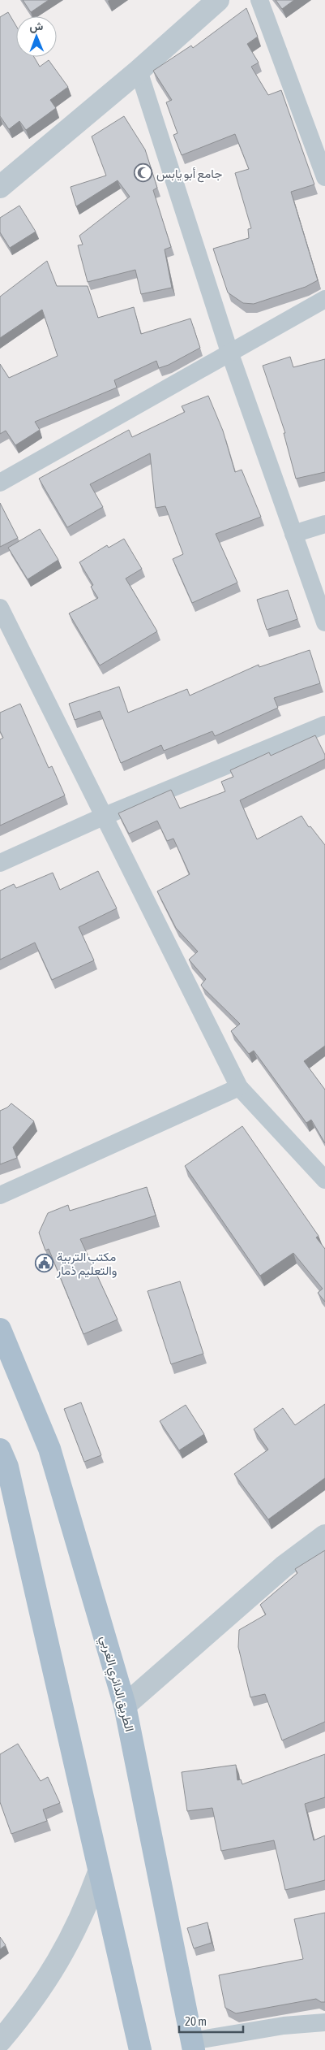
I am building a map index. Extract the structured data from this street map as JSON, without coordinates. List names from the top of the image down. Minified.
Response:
{"streets":{"main road":["الطريق الدائري الغربي"]},"places":{"mosque":["جامع أبو يابس"],"public building":["مكتب التربية والتعليم ذمار"]},"scale_bar":"20 m","north":"top"}
